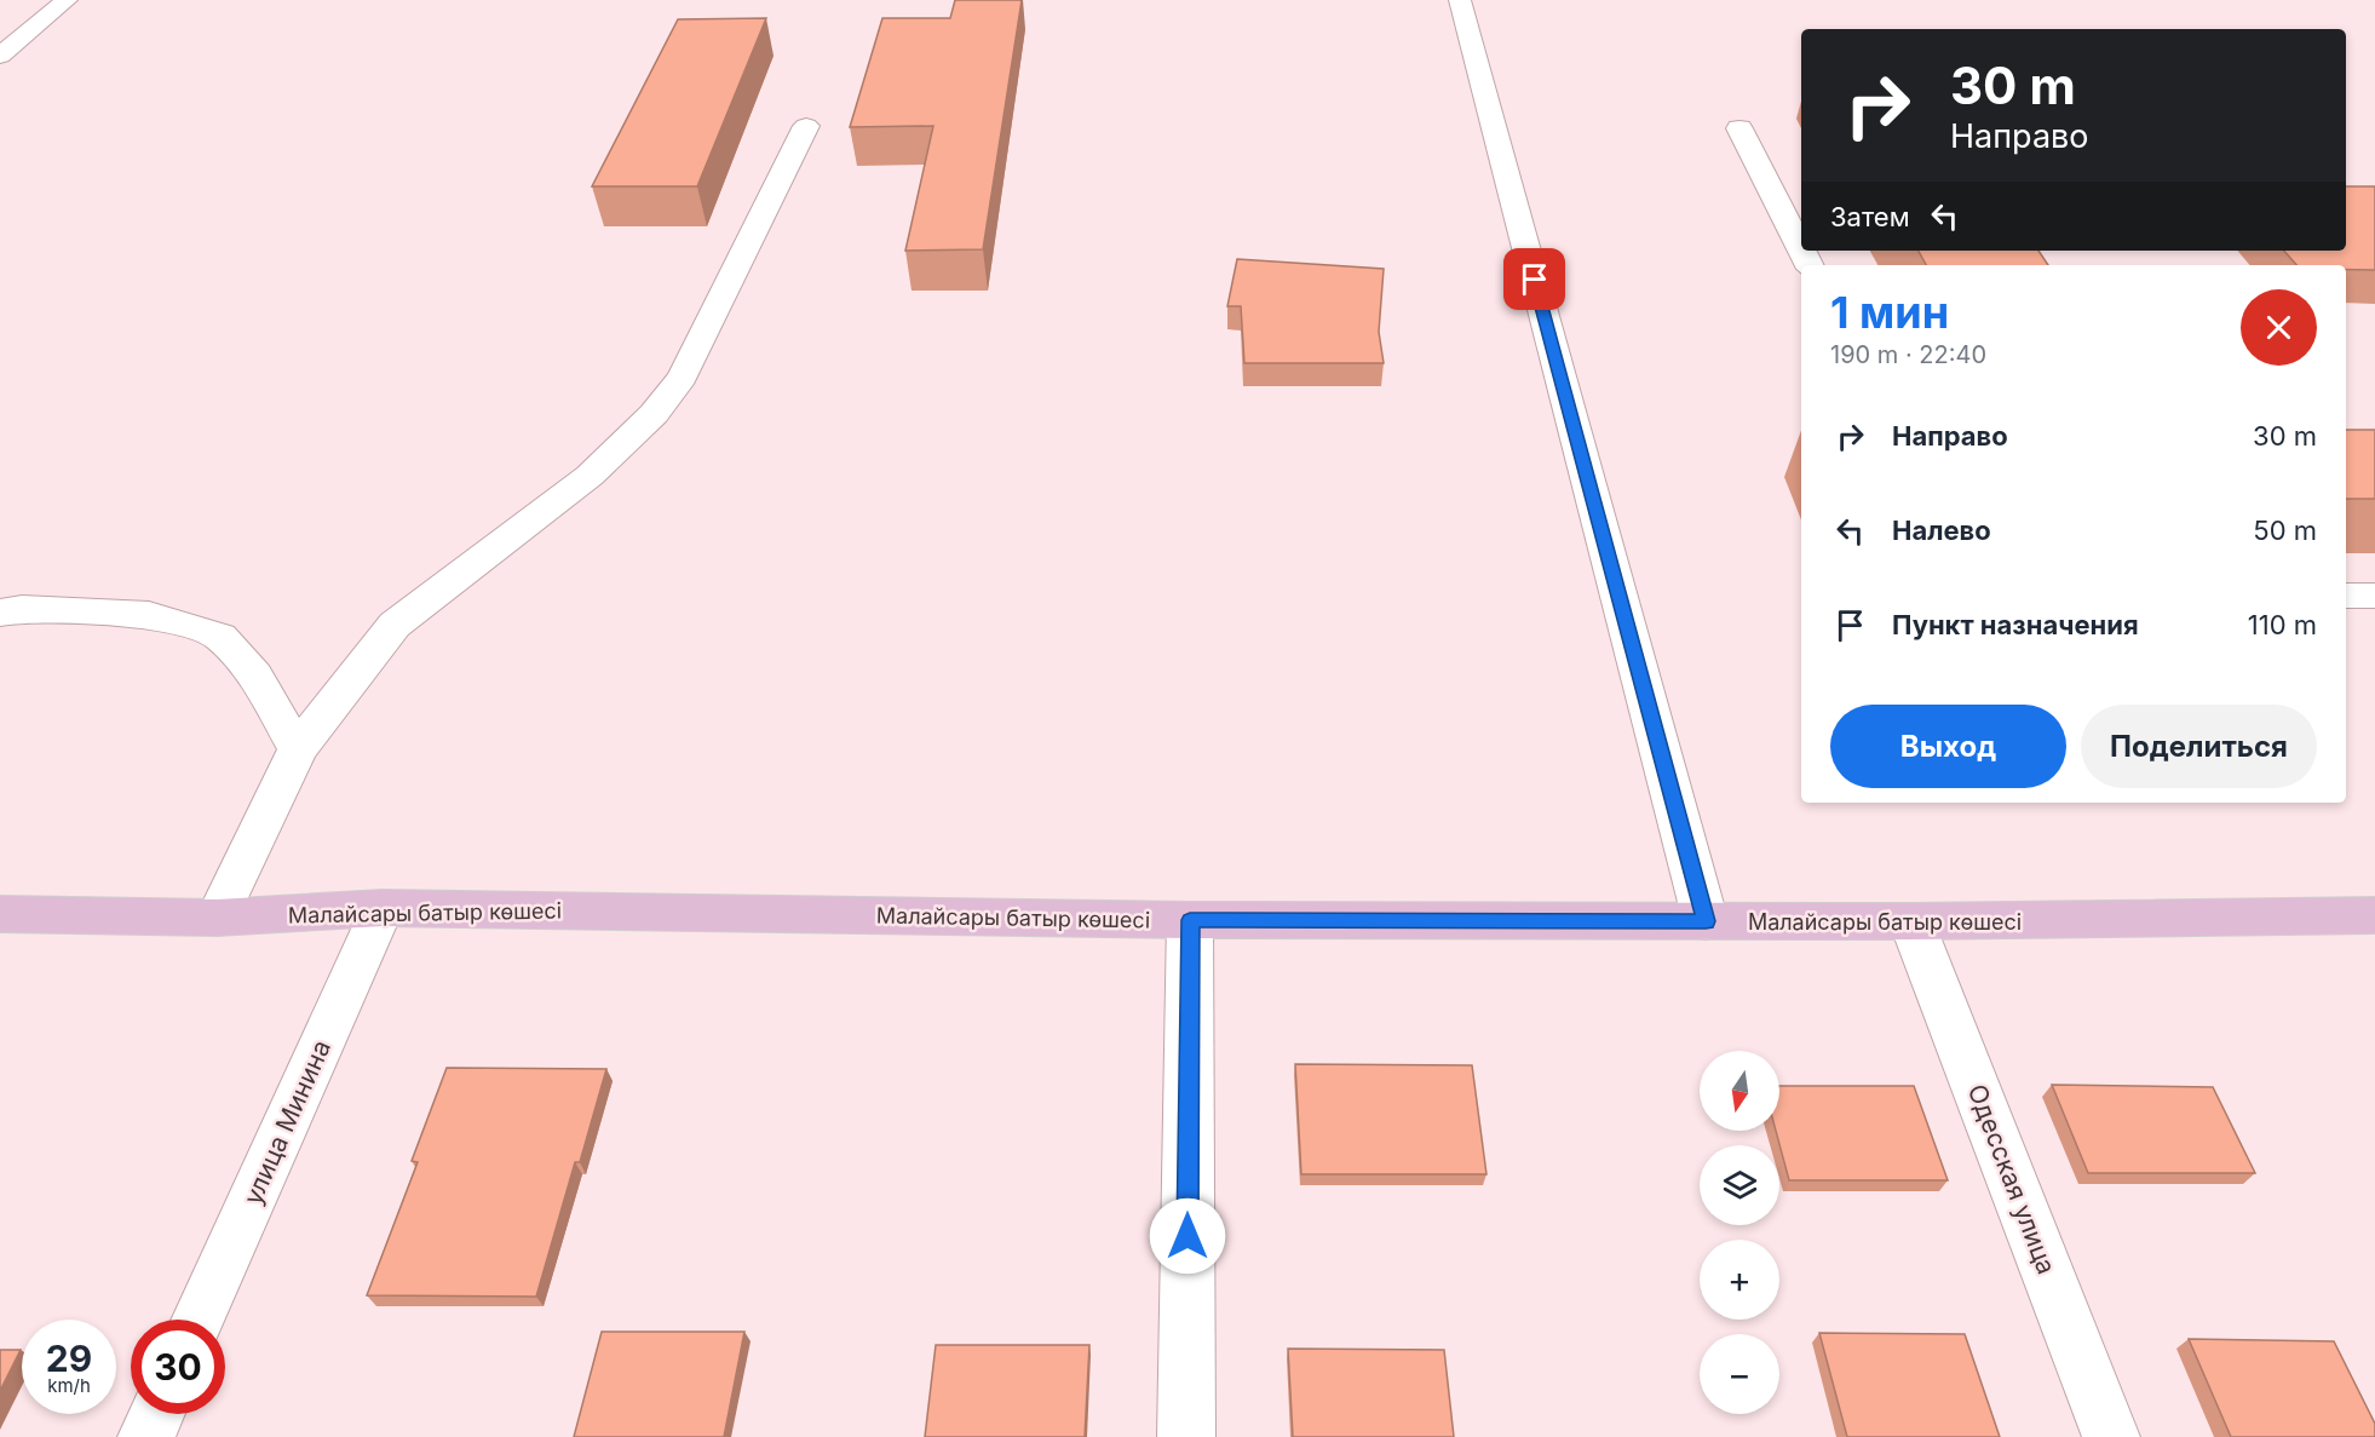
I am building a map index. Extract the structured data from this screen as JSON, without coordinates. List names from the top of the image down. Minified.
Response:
{"streets":{"main road":["Малайсары батыр көшесі"],"street":["улица Минина","Одесская улица"]},"crossings":[["Малайсары батыр көшесі","улица Минина"],["Малайсары батыр көшесі","Одесская улица"]],"north":"bottom","page":{"turn":["30 m","Направо"],"then":"Затем","heading":["1 мин","190 m · 22:40"],"list":[{"name":"Направо","value":"30 m"},{"name":"Налево","value":"50 m"},{"name":"Пункт назначения","value":"110 m"}],"buttons":["Выход","Поделиться"],"map_buttons":["+","−"],"speed":"29 km/h","limit":"30"}}
